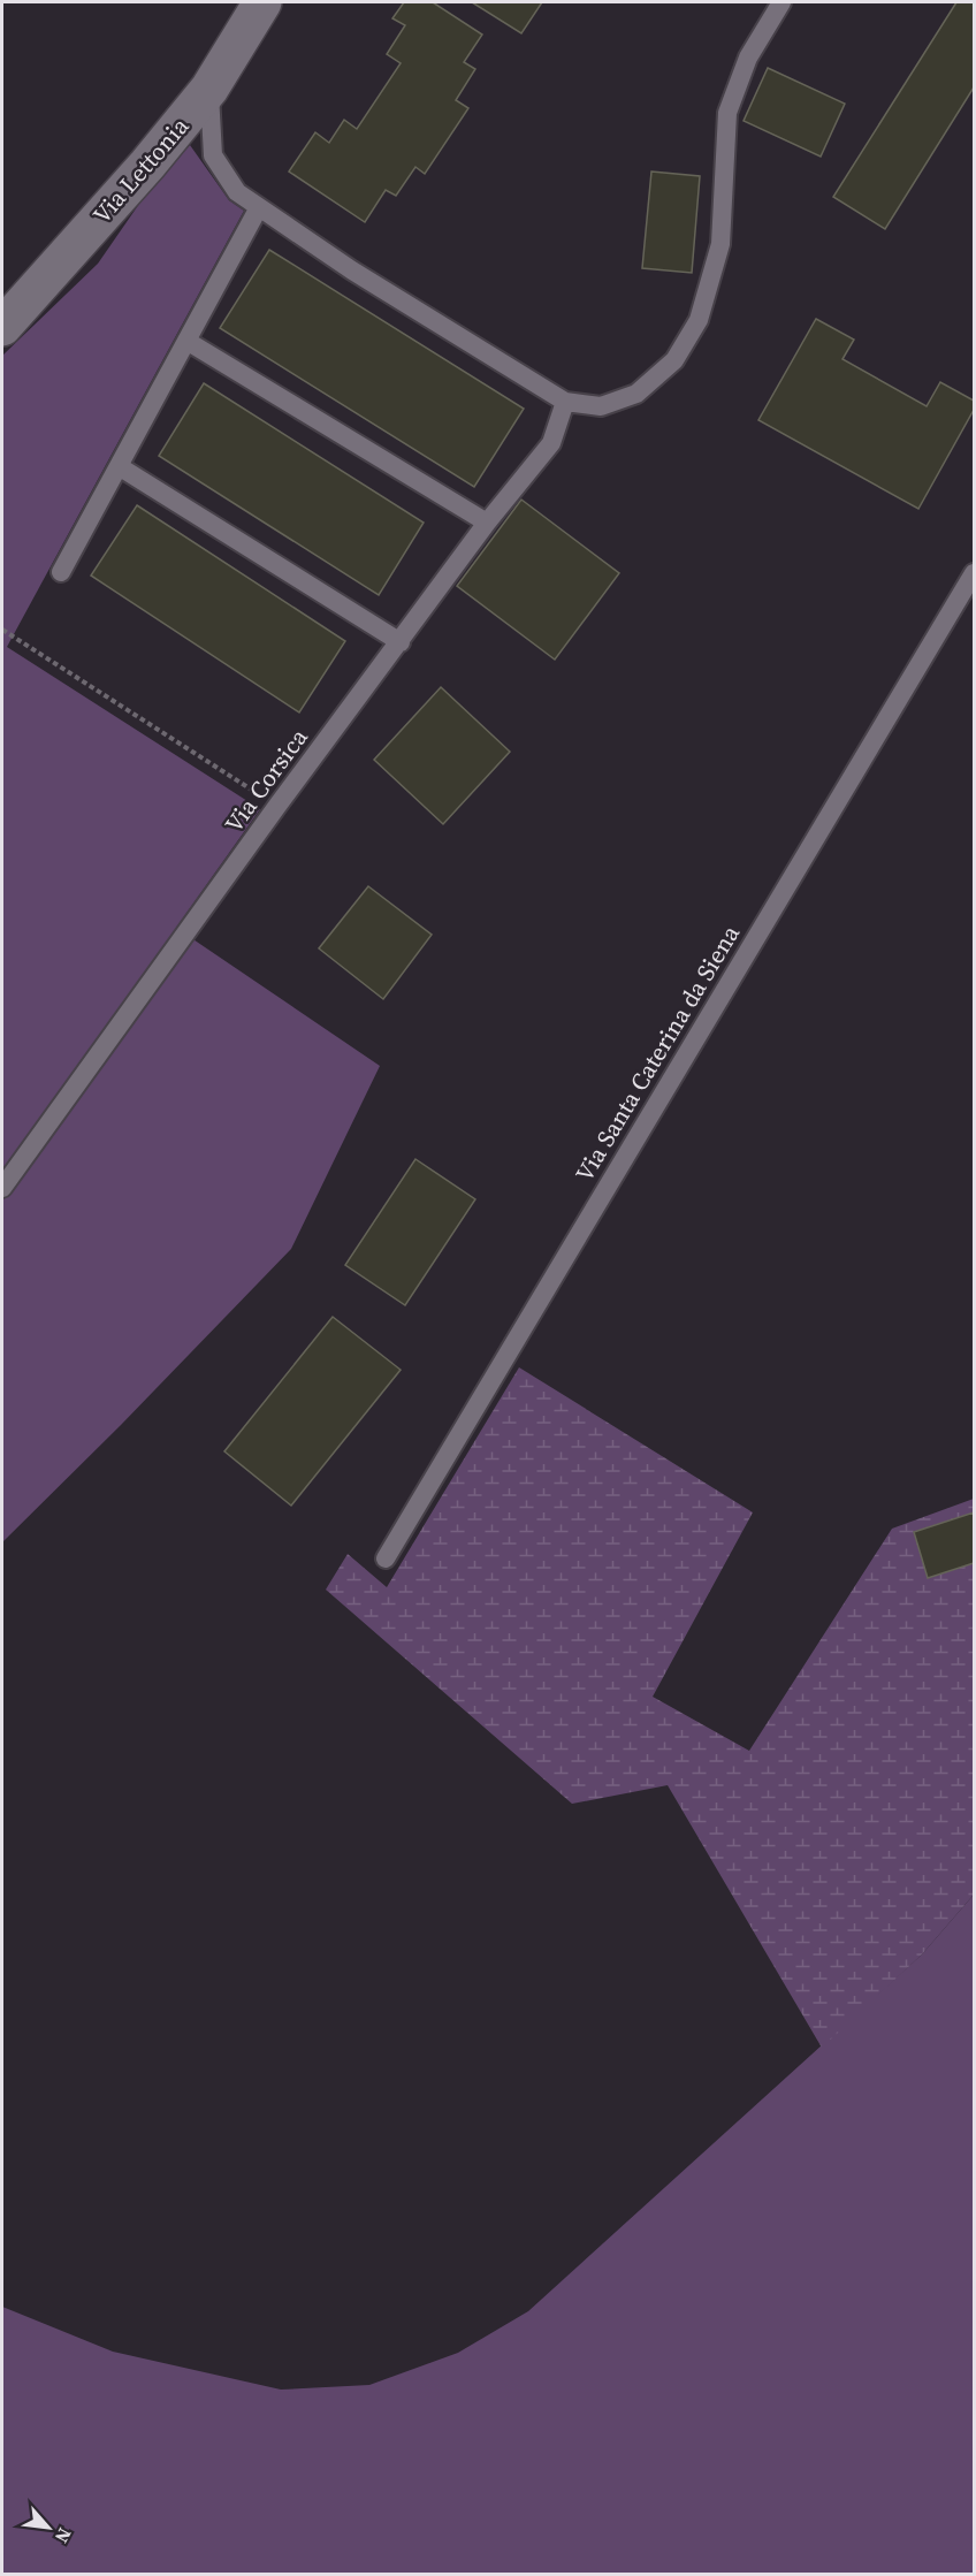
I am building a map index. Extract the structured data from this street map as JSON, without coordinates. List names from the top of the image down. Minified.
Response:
{"streets":{"street":["Via Lettonia"],"lane":["Via Corsica","Via Santa Caterina da Siena"]},"north":"bottom right"}
